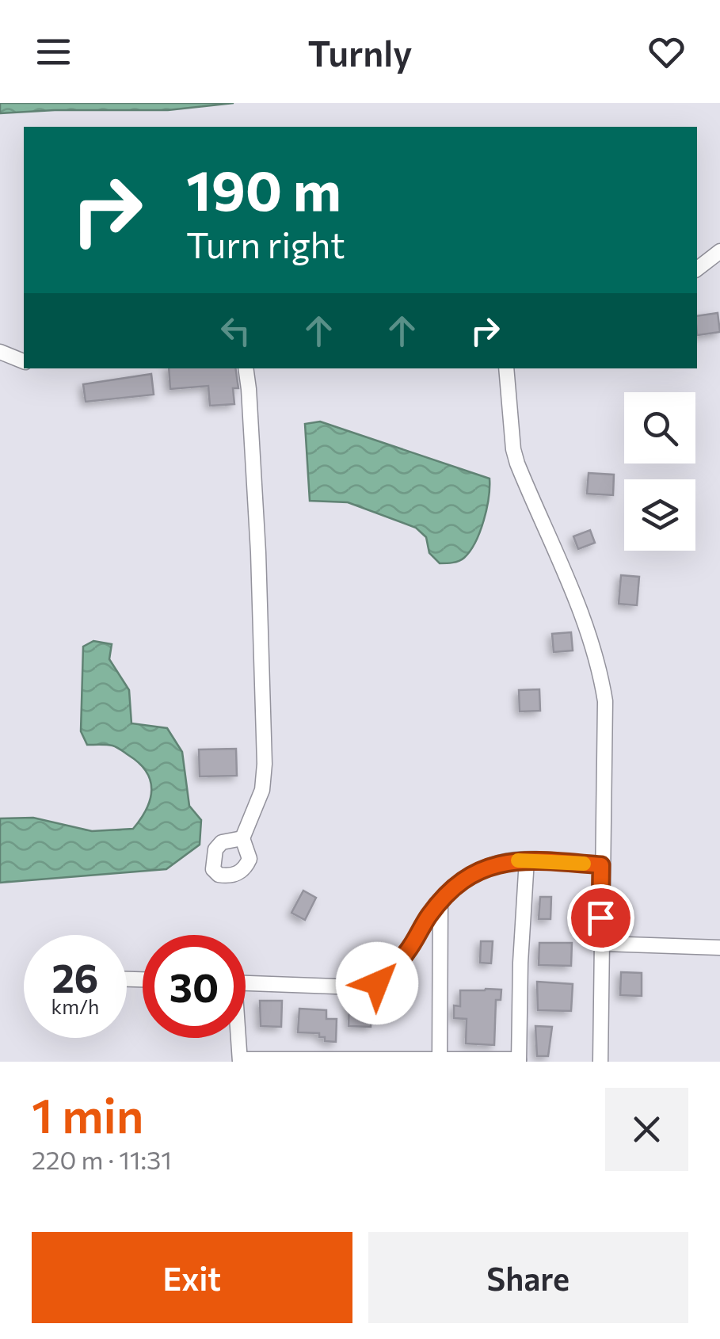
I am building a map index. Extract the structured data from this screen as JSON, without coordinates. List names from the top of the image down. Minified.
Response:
{"page":{"header":"Turnly","turn":["190 m","Turn right"],"speed":"26 km/h","limit":"30","heading":["1 min","220 m · 11:31"],"buttons":["Exit","Share"]}}
